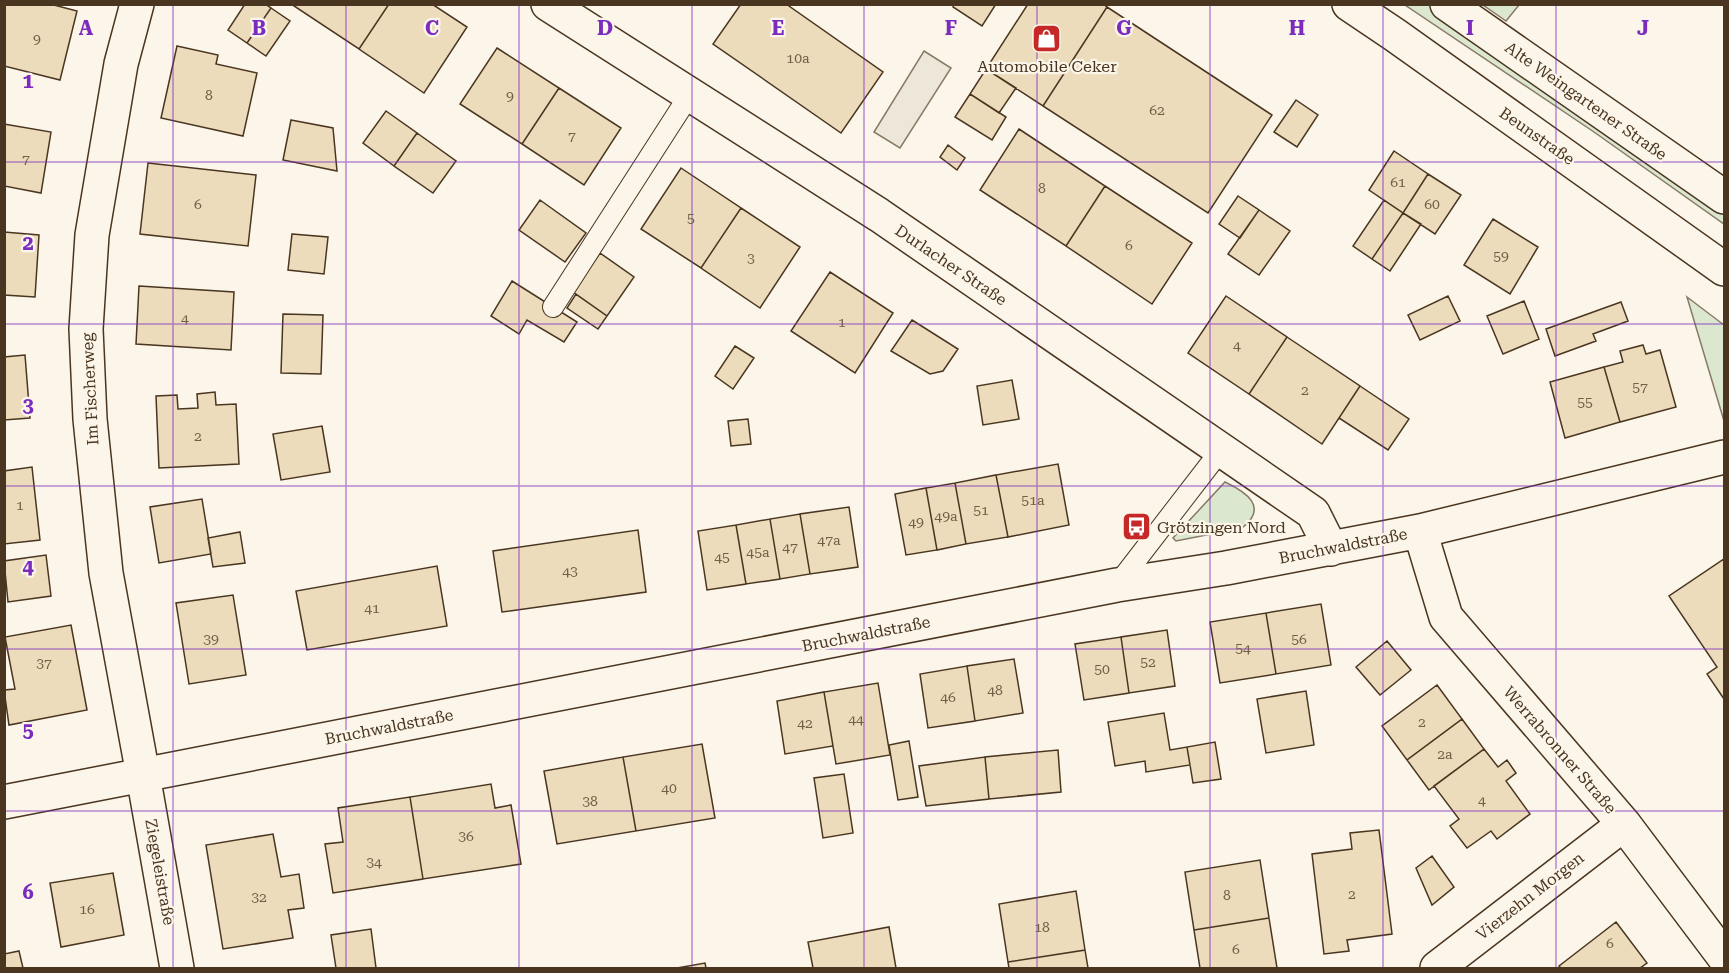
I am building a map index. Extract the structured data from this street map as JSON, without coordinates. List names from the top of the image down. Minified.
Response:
{"streets":{"street":["Alte Weingartener Straße","Beunstraße","Durlacher Straße","Im Fischerweg","Bruchwaldstraße","Werrabronner Straße","Ziegeleistraße","Vierzehn Morgen"]},"crossings":[["Durlacher Straße","Bruchwaldstraße"],["Im Fischerweg","Bruchwaldstraße"],["Im Fischerweg","Ziegeleistraße"],["Bruchwaldstraße","Werrabronner Straße"],["Bruchwaldstraße","Ziegeleistraße"],["Werrabronner Straße","Vierzehn Morgen"]],"places":{"shop":["Automobile Ceker"],"bus stop":["Grötzingen Nord"]},"house_numbers":["9","10a","8","9","62","7","7","61","8","6","60","5","6","59","3","4","1","4","57","2","55","2","51a","1","51","49a","49","47a","47","45a","45","43","41","39","56","54","52","37","50","48","46","44","2","42","2a","40","4","38","36","34","2","8","32","16","18","6","6"],"grid":{"columns":["A","B","C","D","E","F","G","H","I","J"],"rows":["1","2","3","4","5","6"]}}
